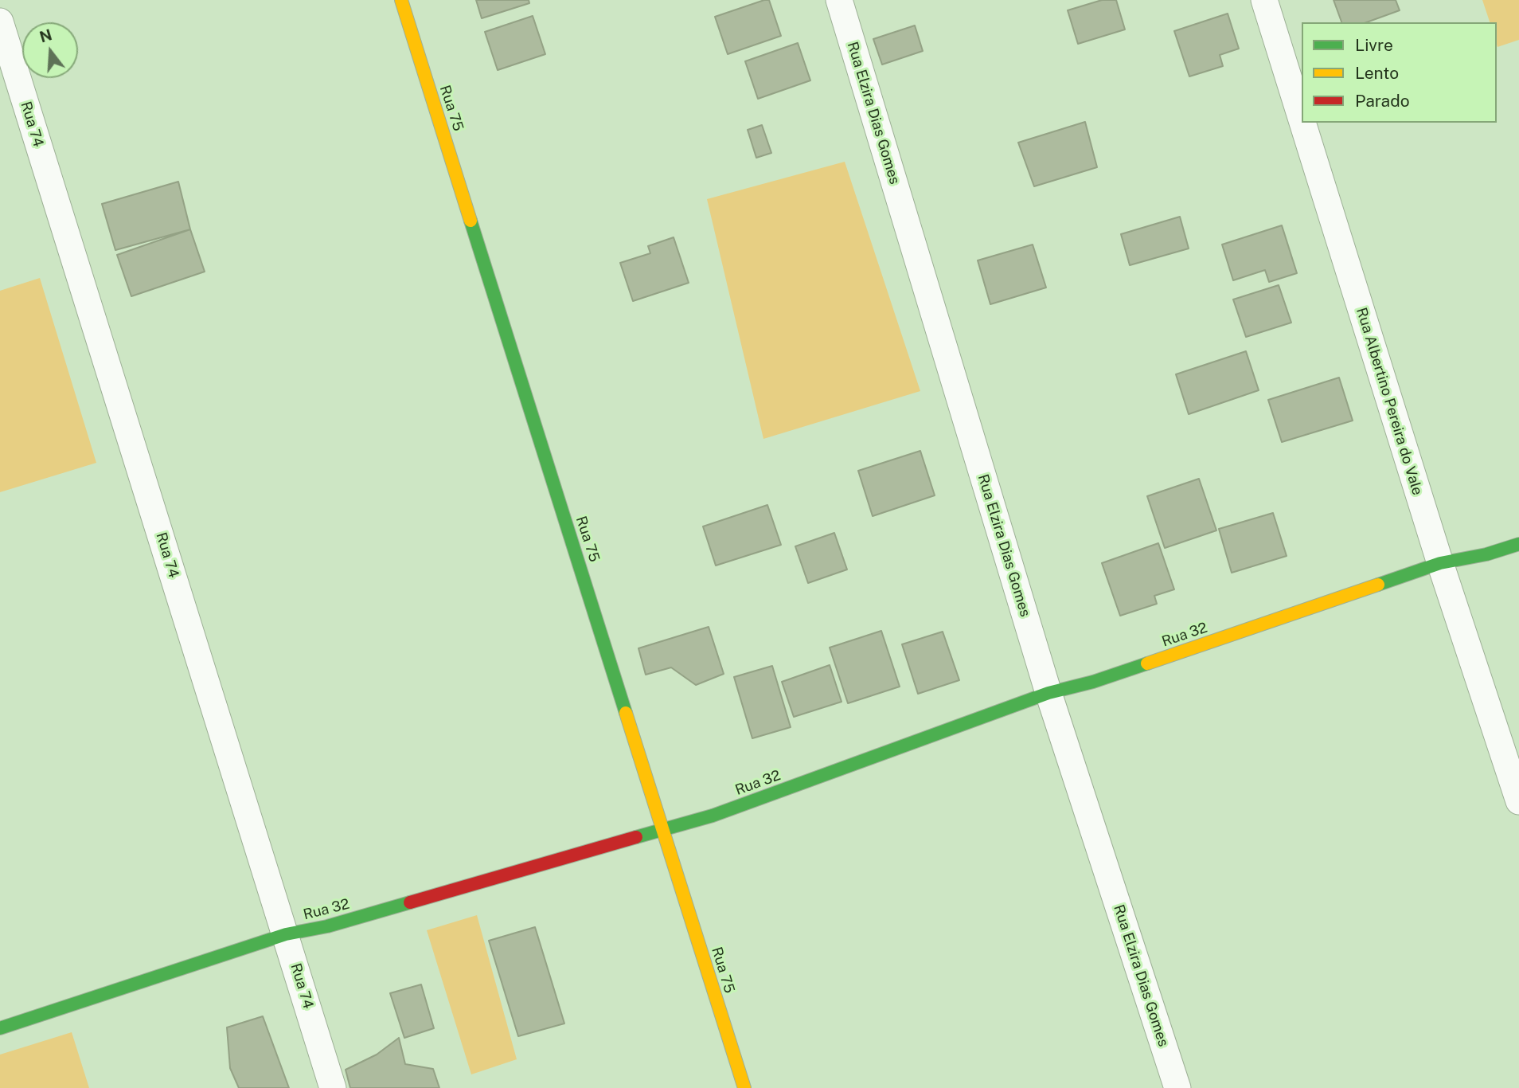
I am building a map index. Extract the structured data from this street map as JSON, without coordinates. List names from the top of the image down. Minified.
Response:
{"streets":{"main road":["Rua 75","Rua 32"],"street":["Rua Elzira Dias Gomes","Rua 74","Rua Albertino Pereira do Vale"]},"crossings":[["Rua 75","Rua 32"],["Rua Elzira Dias Gomes","Rua 32"],["Rua 74","Rua 32"],["Rua Albertino Pereira do Vale","Rua 32"]],"legend":["Livre","Lento","Parado"],"north":"top"}
